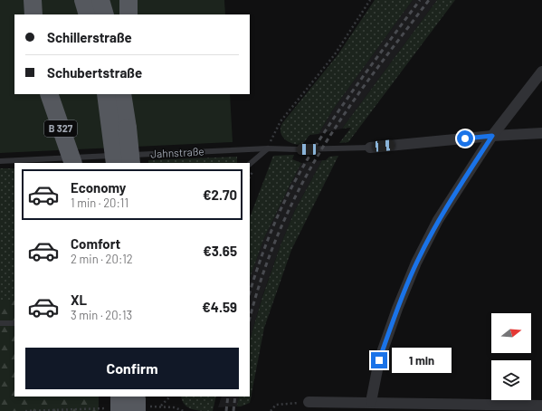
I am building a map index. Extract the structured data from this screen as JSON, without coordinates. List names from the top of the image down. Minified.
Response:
{"streets":{"highway":["B 327"],"lane":["Jahnstraße"]},"north":"right","page":{"banner":["Schillerstraße","Schubertstraße"],"list":[{"name":"Economy","note":"1 min · 20:11","value":"€2.70"},{"name":"Comfort","note":"2 min · 20:12","value":"€3.65"},{"name":"XL","note":"3 min · 20:13","value":"€4.59"}],"buttons":"Confirm","bubble":"1 min"}}
